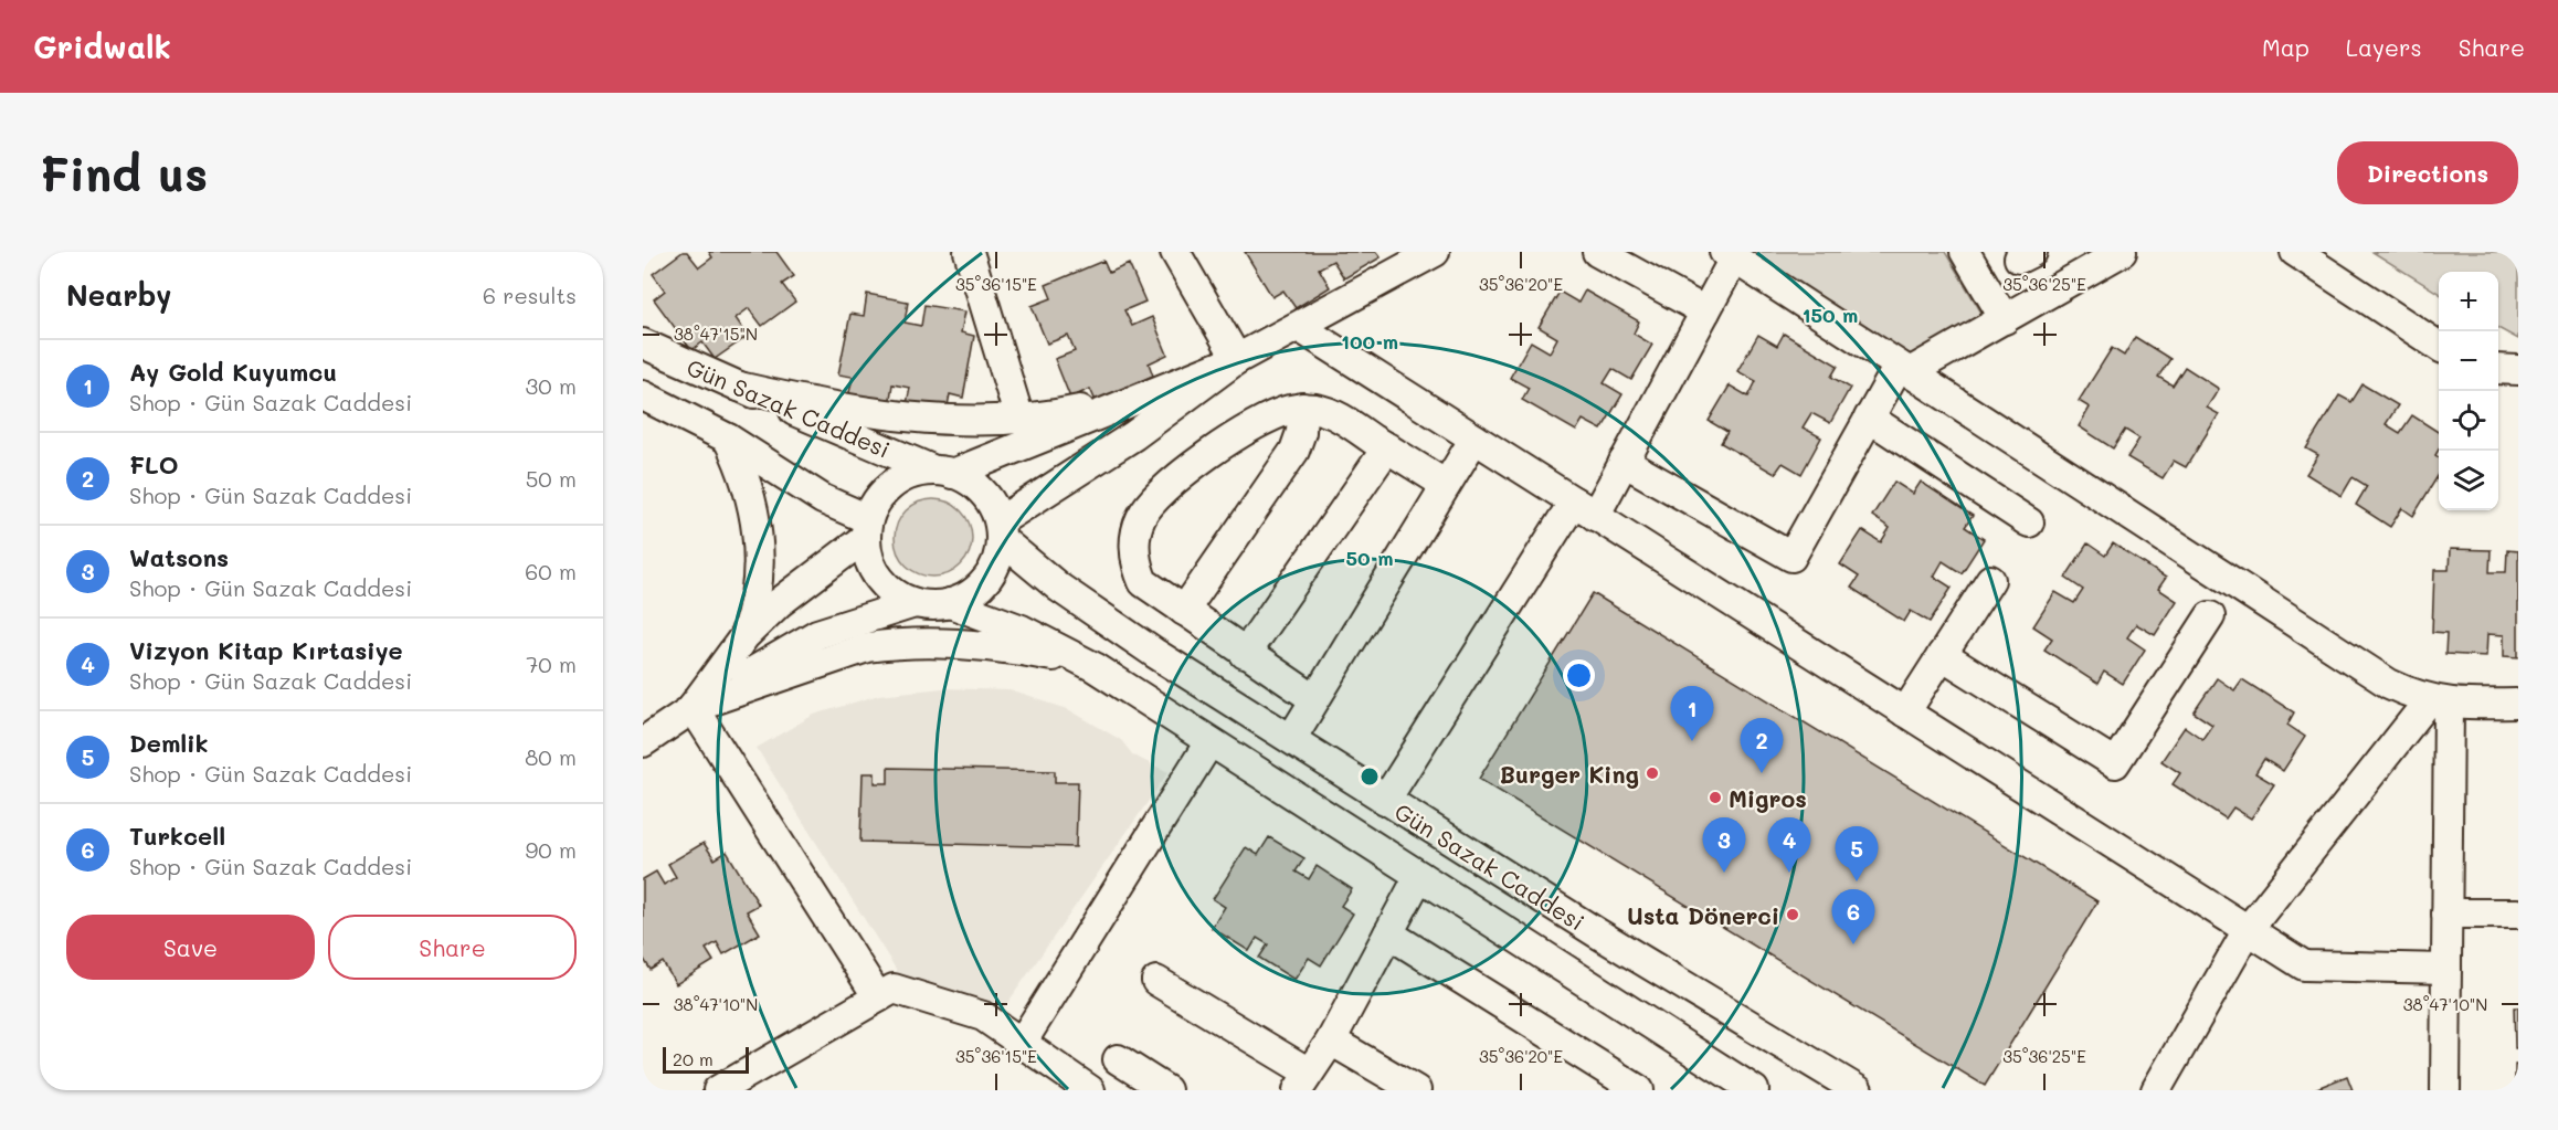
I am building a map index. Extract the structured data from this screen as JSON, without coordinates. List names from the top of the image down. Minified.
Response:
{"streets":{"street":["Gün Sazak Caddesi"]},"places":["Burger King","Migros","Usta Dönerci"],"scale_bar":"20 m","page":{"header":"Gridwalk","nav":["Map","Layers","Share"],"buttons":["Directions",["Save","Share"]],"title":"Find us","heading":["Nearby","6 results"],"map_buttons":["+","−"],"list":[{"mark":"1","name":"Ay Gold Kuyumcu","note":"Shop · Gün Sazak Caddesi","value":"30 m"},{"mark":"2","name":"FLO","note":"Shop · Gün Sazak Caddesi","value":"50 m"},{"mark":"3","name":"Watsons","note":"Shop · Gün Sazak Caddesi","value":"60 m"},{"mark":"4","name":"Vizyon Kitap Kırtasiye","note":"Shop · Gün Sazak Caddesi","value":"70 m"},{"mark":"5","name":"Demlik","note":"Shop · Gün Sazak Caddesi","value":"80 m"},{"mark":"6","name":"Turkcell","note":"Shop · Gün Sazak Caddesi","value":"90 m"}],"pins":["1","2","3","4","5","6"],"scale":"20 m"},"coordinates":["35°36'15\"E","35°36'20\"E","35°36'25\"E","38°47'15\"N","38°47'10\"N"],"rings":["150 m","100 m","50 m"]}
